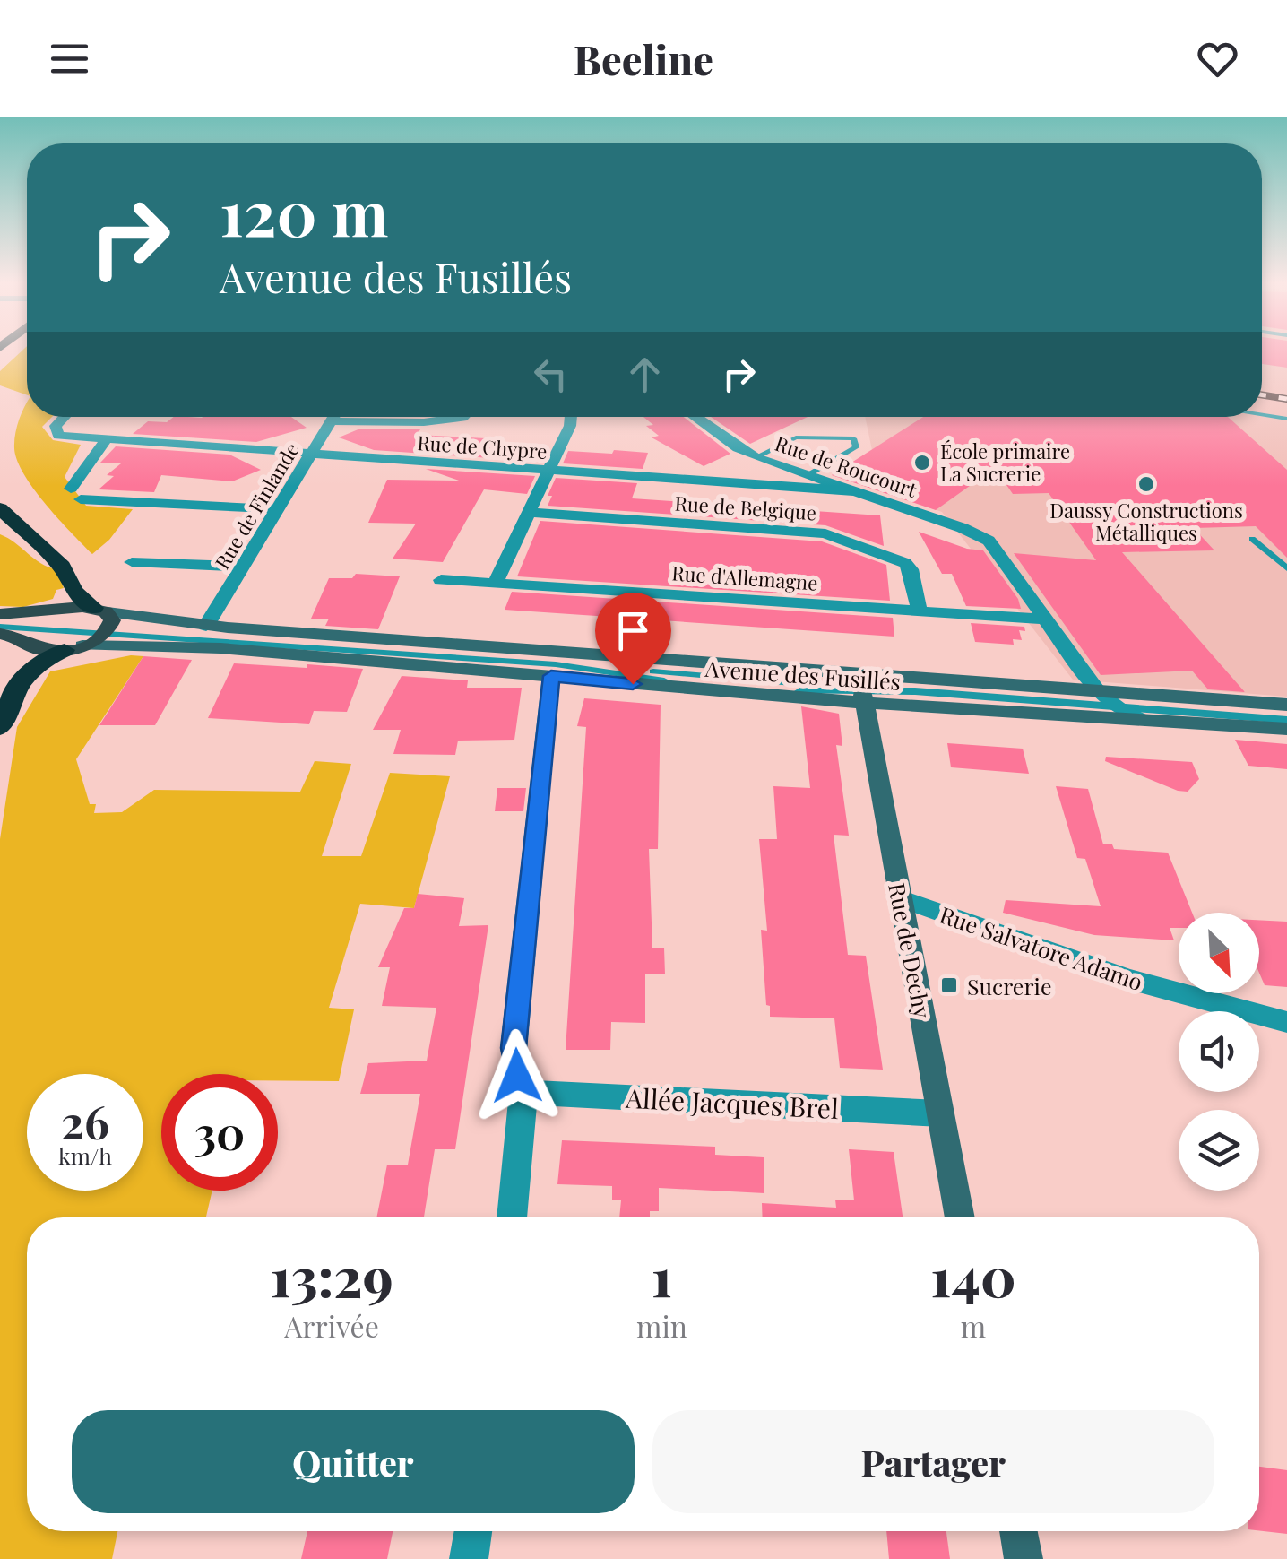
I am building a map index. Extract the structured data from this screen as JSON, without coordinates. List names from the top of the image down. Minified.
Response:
{"streets":{"main road":["Avenue des Fusillés","Rue de Dechy"],"street":["Rue de Chypre","Rue de Roucourt","Rue de Finlande","Rue de Belgique","Rue d'Allemagne","Rue Salvatore Adamo","Allée Jacques Brel"]},"crossings":[["Rue de Chypre","Rue de Roucourt"],["Rue de Chypre","Rue de Finlande"],["Rue de Roucourt","Rue d'Allemagne"],["Rue de Roucourt","Avenue des Fusillés"],["Rue de Finlande","Avenue des Fusillés"],["Rue de Belgique","Rue d'Allemagne"],["Avenue des Fusillés","Rue de Dechy"],["Rue Salvatore Adamo","Rue de Dechy"],["Rue de Dechy","Allée Jacques Brel"]],"places":{"other":["École primaire La Sucrerie","Daussy Constructions Métalliques"],"transit":["Sucrerie"]},"north":"bottom right","page":{"header":"Beeline","turn":["120 m","Avenue des Fusillés"],"speed":"26 km/h","limit":"30","eta":["13:29","Arrivée","1","min","140","m"],"buttons":["Quitter","Partager"]}}
